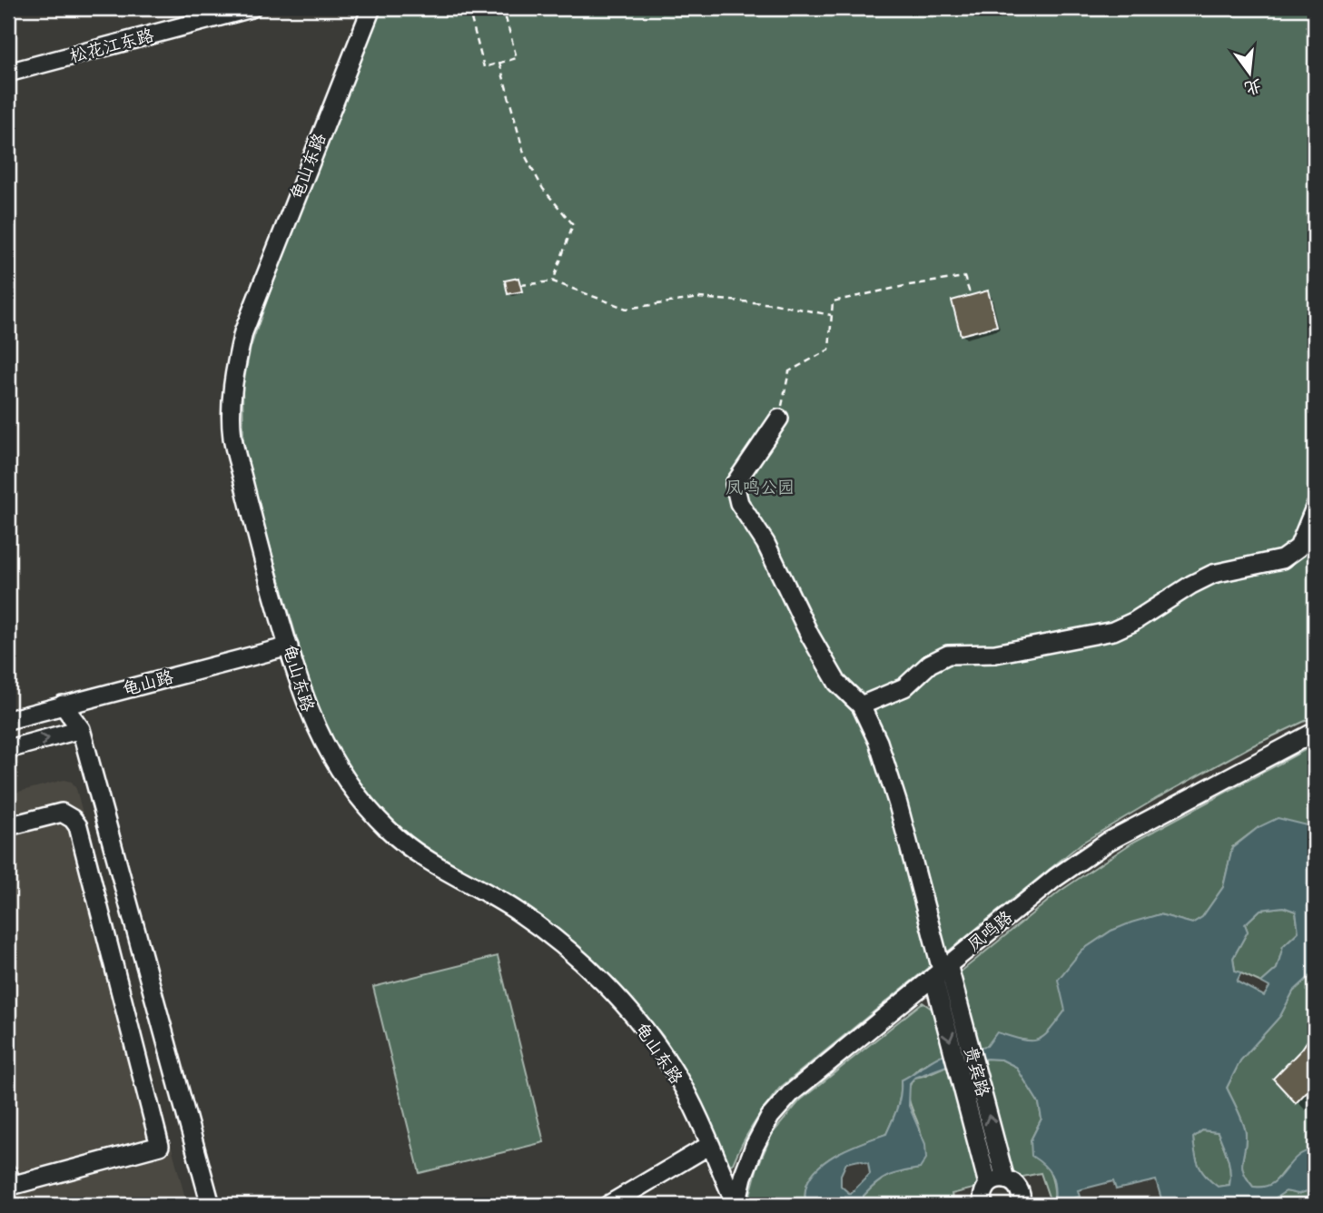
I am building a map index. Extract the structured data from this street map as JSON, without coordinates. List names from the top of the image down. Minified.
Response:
{"streets":{"street":["松花江东路","龟山东路","龟山路","凤鸣路","贵宾路"]},"crossings":[["龟山东路","龟山路"],["龟山东路","凤鸣路"],["凤鸣路","贵宾路"]],"parks":["凤鸣公园"],"north":"bottom"}
